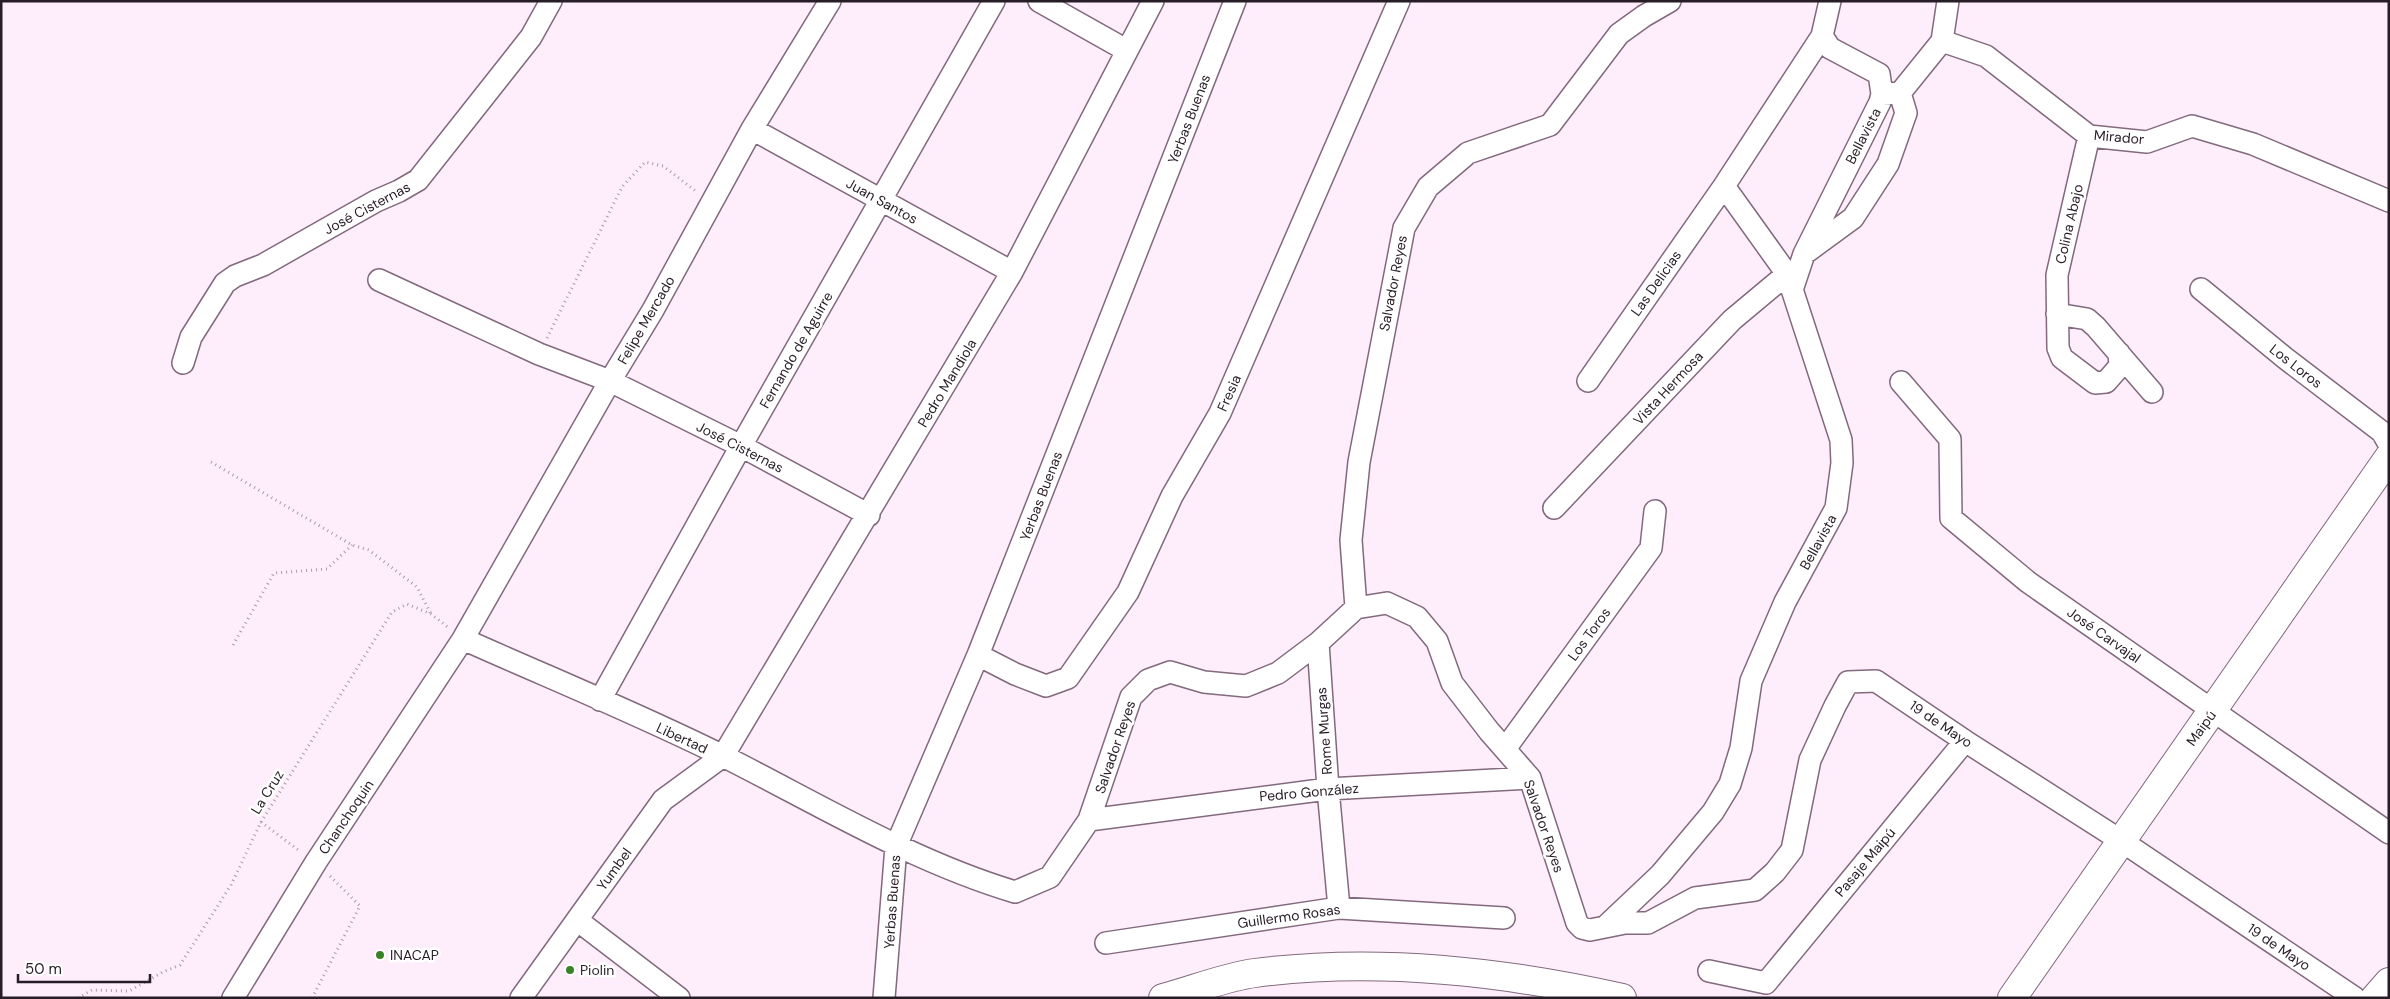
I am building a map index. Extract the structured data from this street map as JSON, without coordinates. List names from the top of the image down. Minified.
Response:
{"streets":{"main road":["Maipú"],"street":["Yerbas Buenas","Bellavista","Mirador","Juan Santos","José Cisternas","Colina Abajo","Salvador Reyes","Las Delicias","Felipe Mercado","Fernando de Aguirre","Los Loros","Pedro Mandiola","Vista Hermosa","Fresia","Los Toros","José Carvajal","19 de Mayo","Rome Murgas","Libertad","Pedro González","Chanchoquin","Pasaje Maipú","Yumbel","Guillermo Rosas"],"path":["La Cruz"]},"crossings":[["Yerbas Buenas","Salvador Reyes"],["Yerbas Buenas","Fresia"],["Yerbas Buenas","Libertad"],["Bellavista","Salvador Reyes"],["Bellavista","Las Delicias"],["Bellavista","Vista Hermosa"],["Bellavista","19 de Mayo"],["Mirador","Colina Abajo"],["Juan Santos","Felipe Mercado"],["Juan Santos","Fernando de Aguirre"],["Juan Santos","Pedro Mandiola"],["José Cisternas","Felipe Mercado"],["José Cisternas","Fernando de Aguirre"],["José Cisternas","Pedro Mandiola"],["Salvador Reyes","Los Toros"],["Salvador Reyes","19 de Mayo"],["Salvador Reyes","Rome Murgas"],["Salvador Reyes","Libertad"],["Salvador Reyes","Pedro González"],["Felipe Mercado","Libertad"],["Felipe Mercado","La Cruz"],["Felipe Mercado","Chanchoquin"],["Fernando de Aguirre","Libertad"],["Pedro Mandiola","Libertad"],["Pedro Mandiola","Yumbel"],["José Carvajal","Maipú"],["19 de Mayo","Maipú"],["19 de Mayo","Pasaje Maipú"],["Rome Murgas","Pedro González"],["Rome Murgas","Guillermo Rosas"],["Libertad","La Cruz"],["Libertad","Chanchoquin"],["Libertad","Yumbel"],["La Cruz","Chanchoquin"]],"places":["INACAP","Piolin"],"scale_bar":"50 m"}
